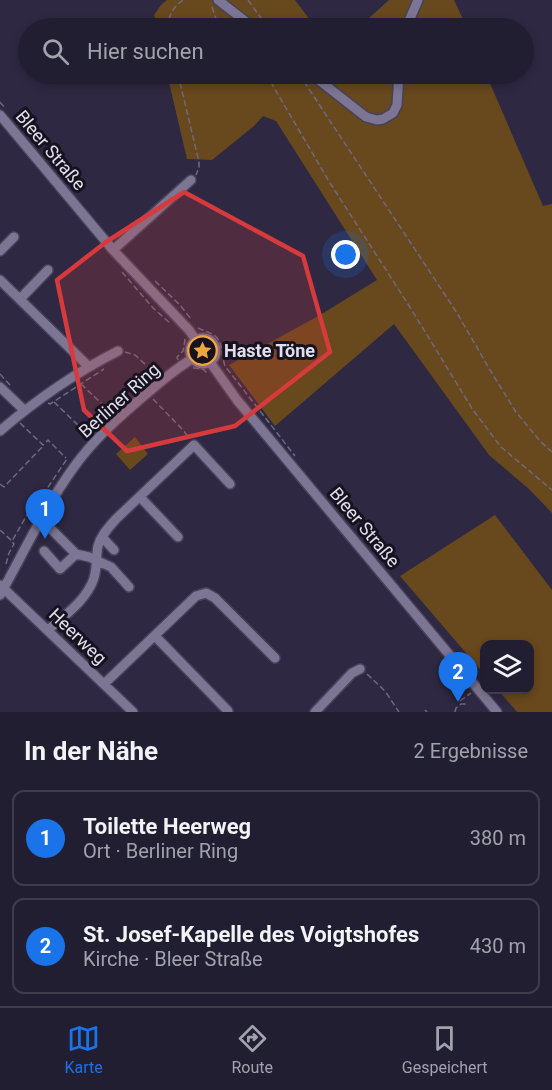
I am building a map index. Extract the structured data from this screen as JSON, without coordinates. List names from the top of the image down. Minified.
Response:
{"streets":{"street":["Bleer Straße","Berliner Ring","Heerweg"]},"crossings":[["Bleer Straße","Berliner Ring"],["Berliner Ring","Heerweg"]],"places":{"place":["Haste Töne"]},"page":{"search":"Hier suchen","pins":["1","2"],"heading":["In der Nähe","2 Ergebnisse"],"list":[{"mark":"1","name":"Toilette Heerweg","note":"Ort · Berliner Ring","value":"380 m"},{"mark":"2","name":"St. Josef-Kapelle des Voigtshofes","note":"Kirche · Bleer Straße","value":"430 m"}],"nav":["Karte","Route","Gespeichert"]}}
